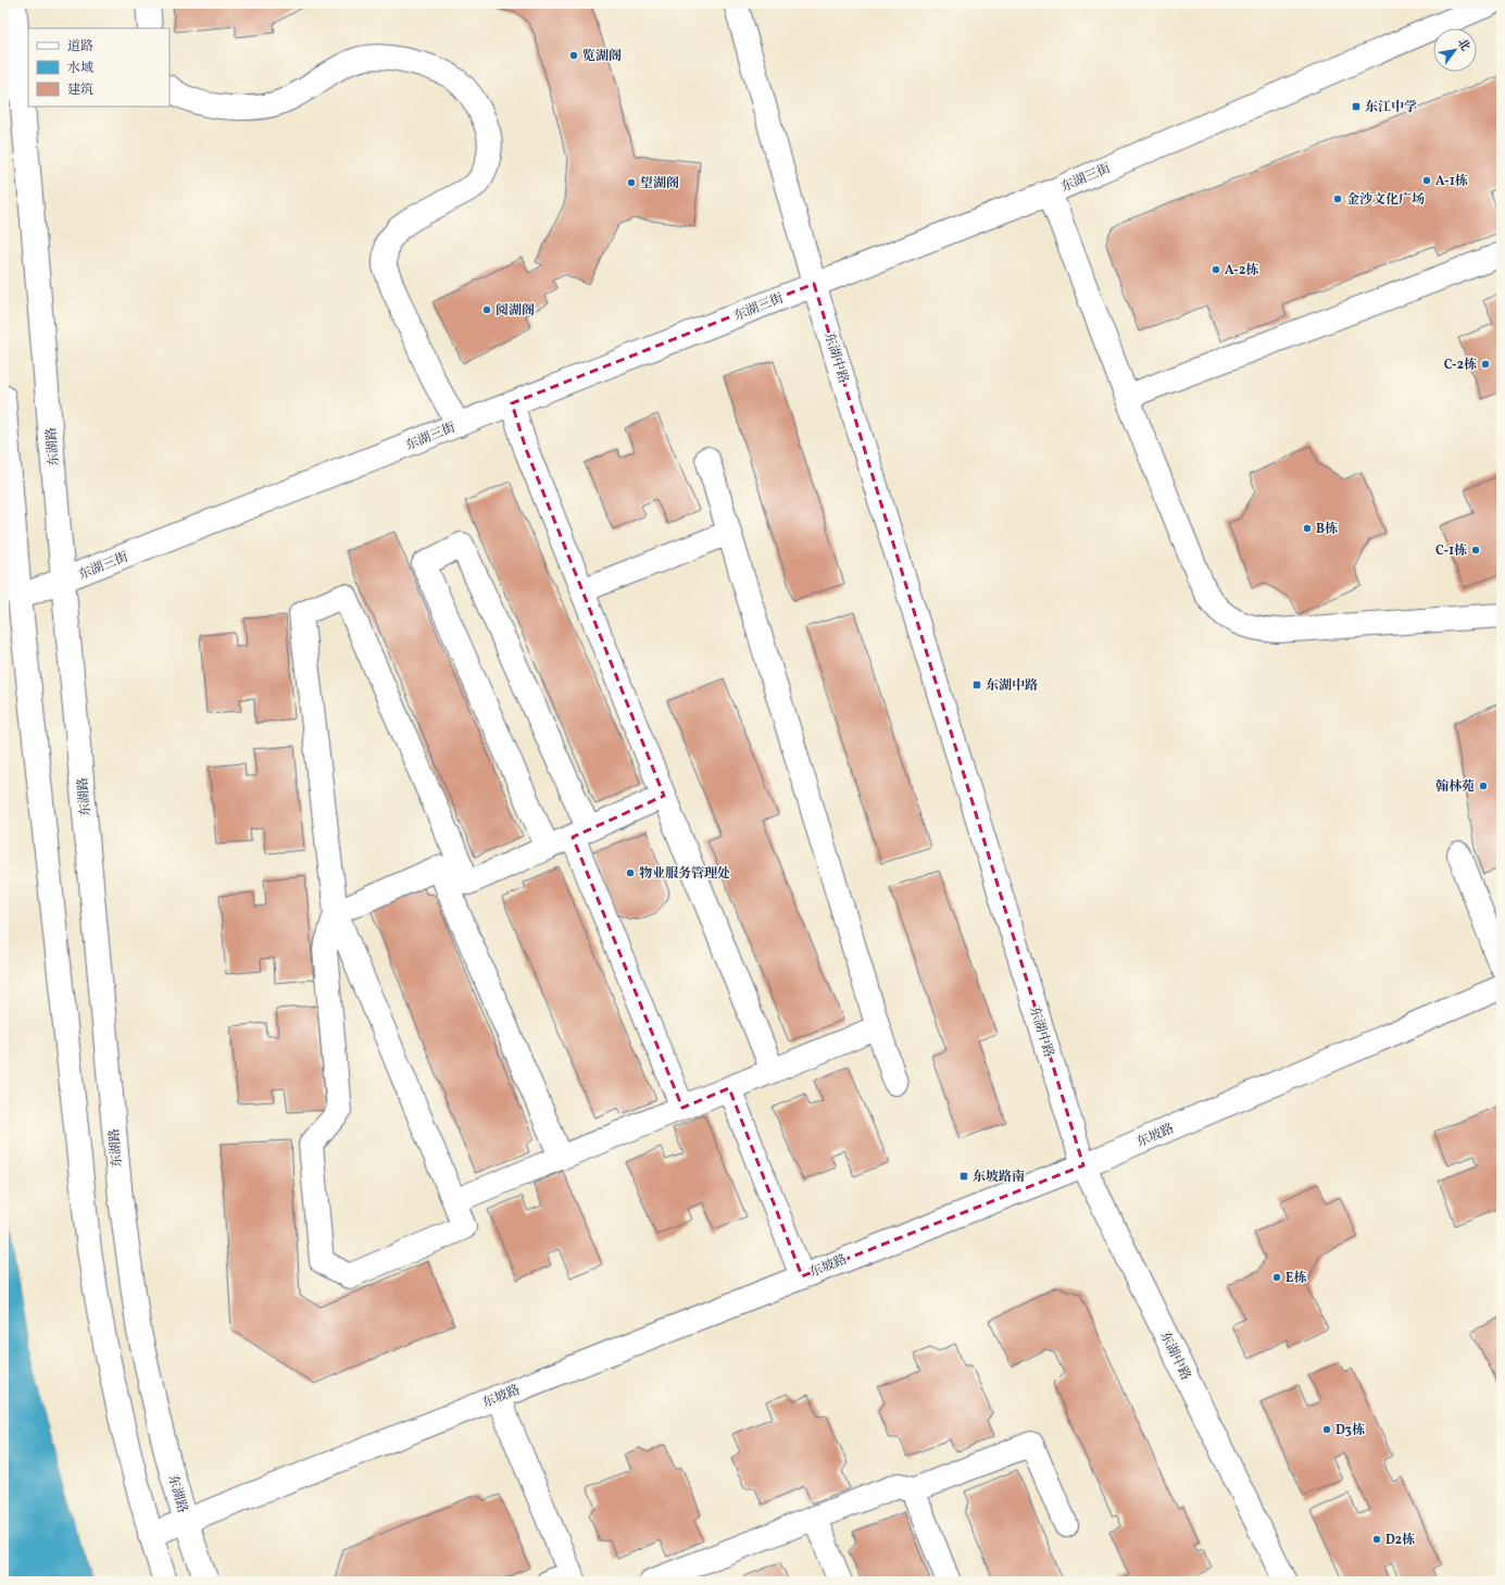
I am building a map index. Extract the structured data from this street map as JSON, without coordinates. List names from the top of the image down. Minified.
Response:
{"streets":{"street":["东湖三街","东湖中路","东湖路","东坡路"]},"crossings":[["东湖三街","东湖中路"],["东湖三街","东湖路"],["东湖中路","东坡路"],["东湖路","东坡路"]],"places":{"other":["览湖阁","A-1栋","望湖阁","金沙文化广场","A-2栋","阅湖阁","C-2栋","B栋","C-1栋","翰林苑","物业服务管理处","E栋","D3栋","D2栋"],"transit":["东江中学","东湖中路","东坡路南"]},"legend":["道路","水域","建筑"],"north":"top right"}
